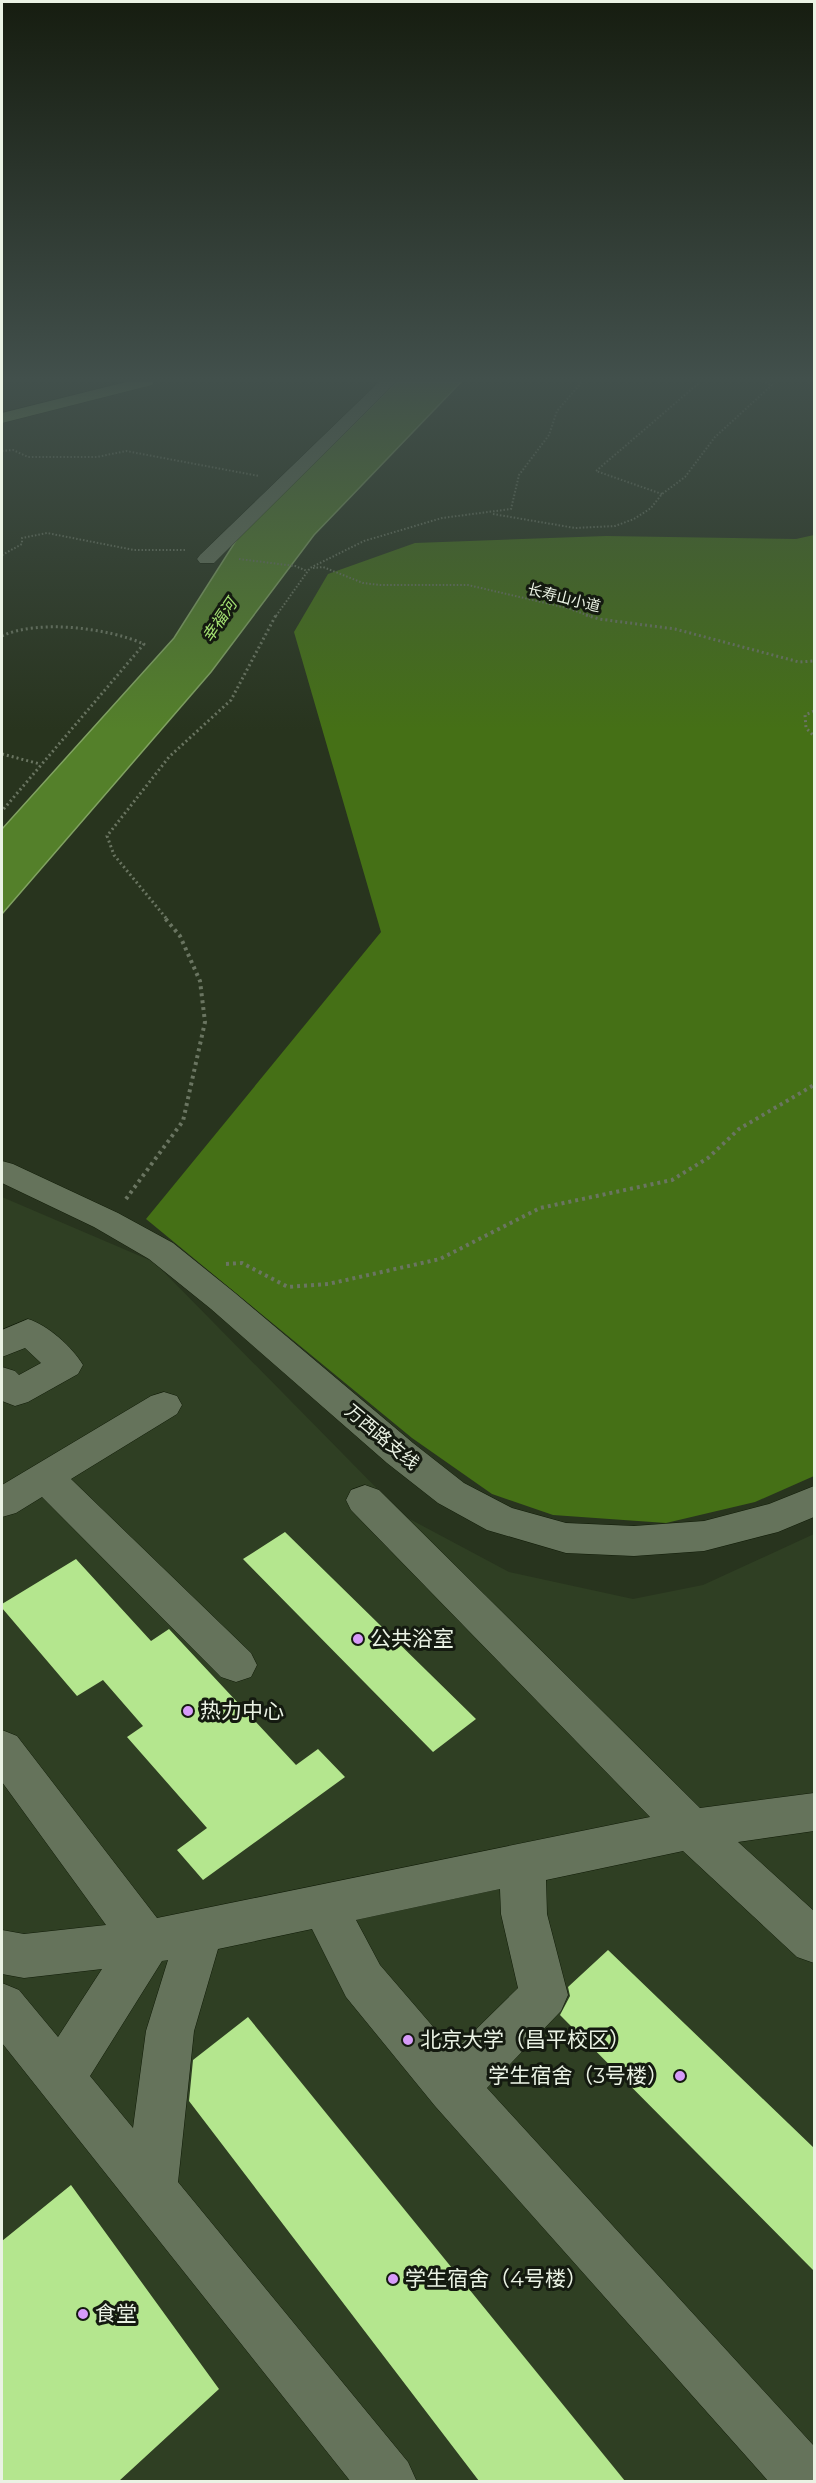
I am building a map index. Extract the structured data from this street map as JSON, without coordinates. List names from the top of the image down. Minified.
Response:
{"streets":{"street":["万西路支线"],"path":["长寿山小道"]},"water":["幸福河"],"places":["公共浴室","热力中心","北京大学（昌平校区）","学生宿舍（3号楼）","学生宿舍（4号楼）","食堂"]}
